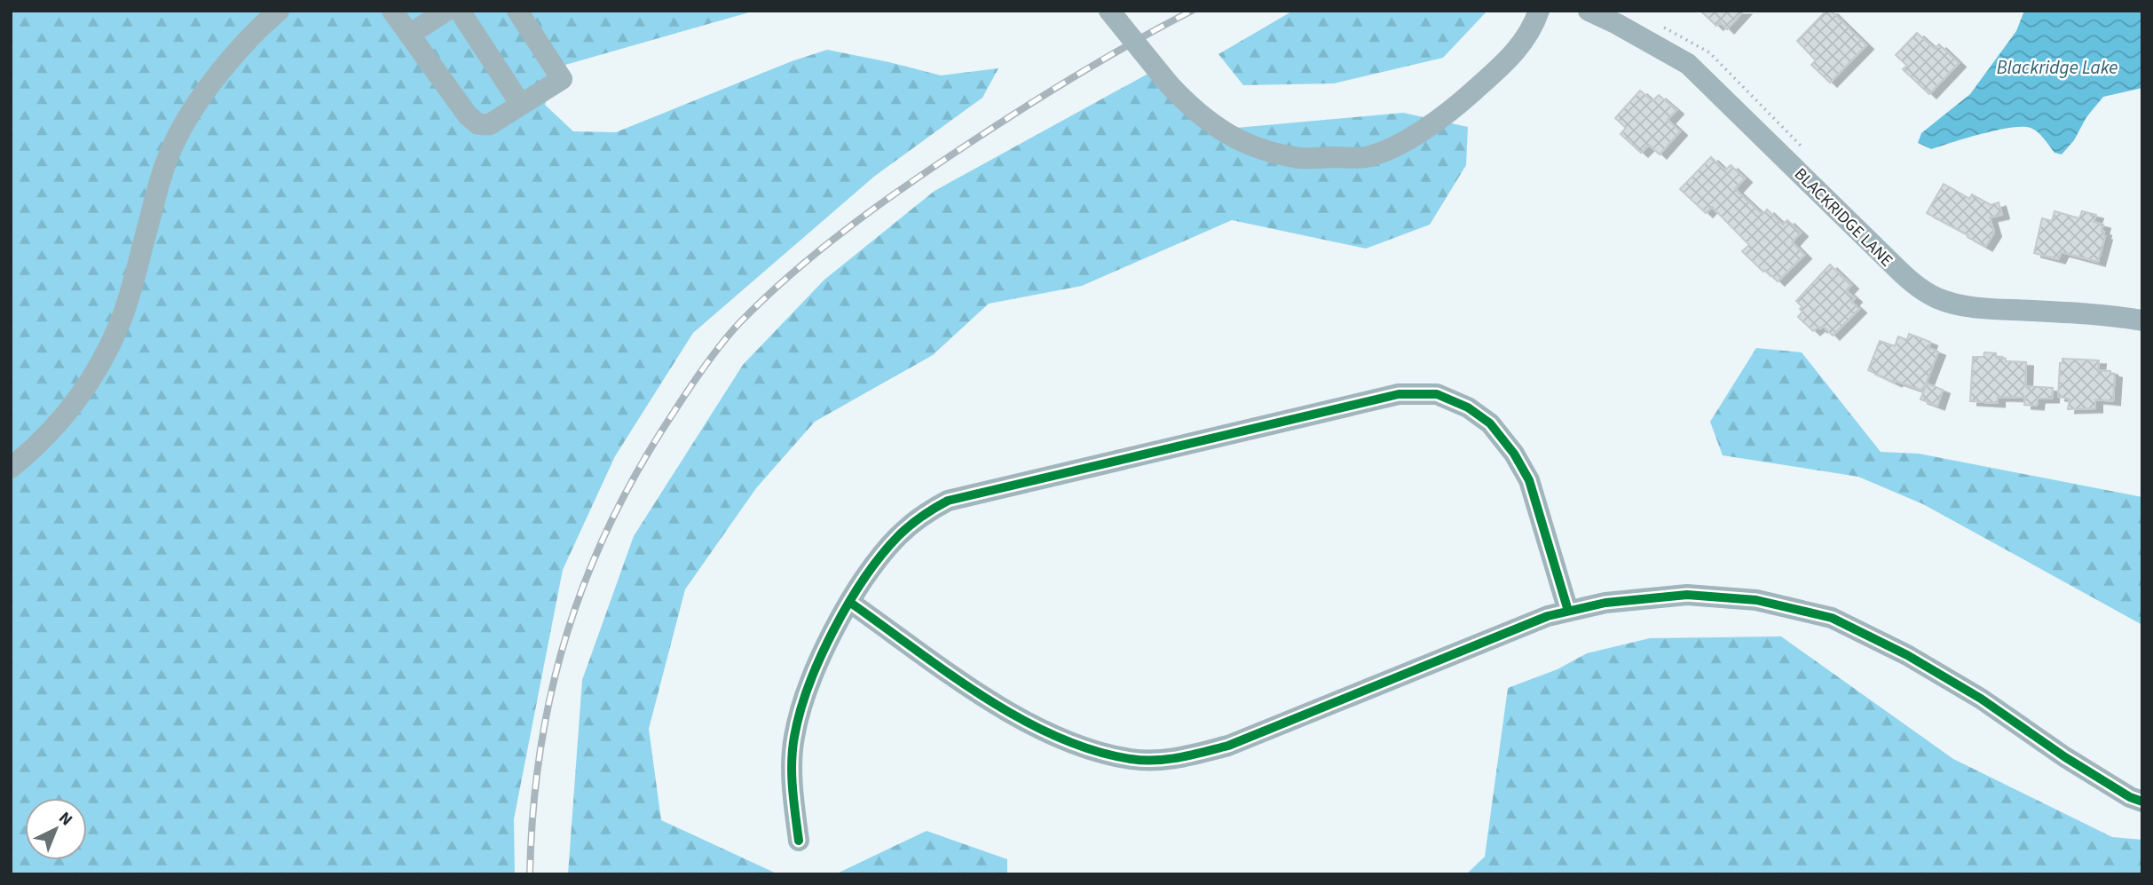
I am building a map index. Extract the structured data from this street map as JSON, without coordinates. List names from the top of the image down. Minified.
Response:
{"streets":{"street":["BLACKRIDGE LANE"]},"water":["Blackridge Lake"],"north":"top right"}
